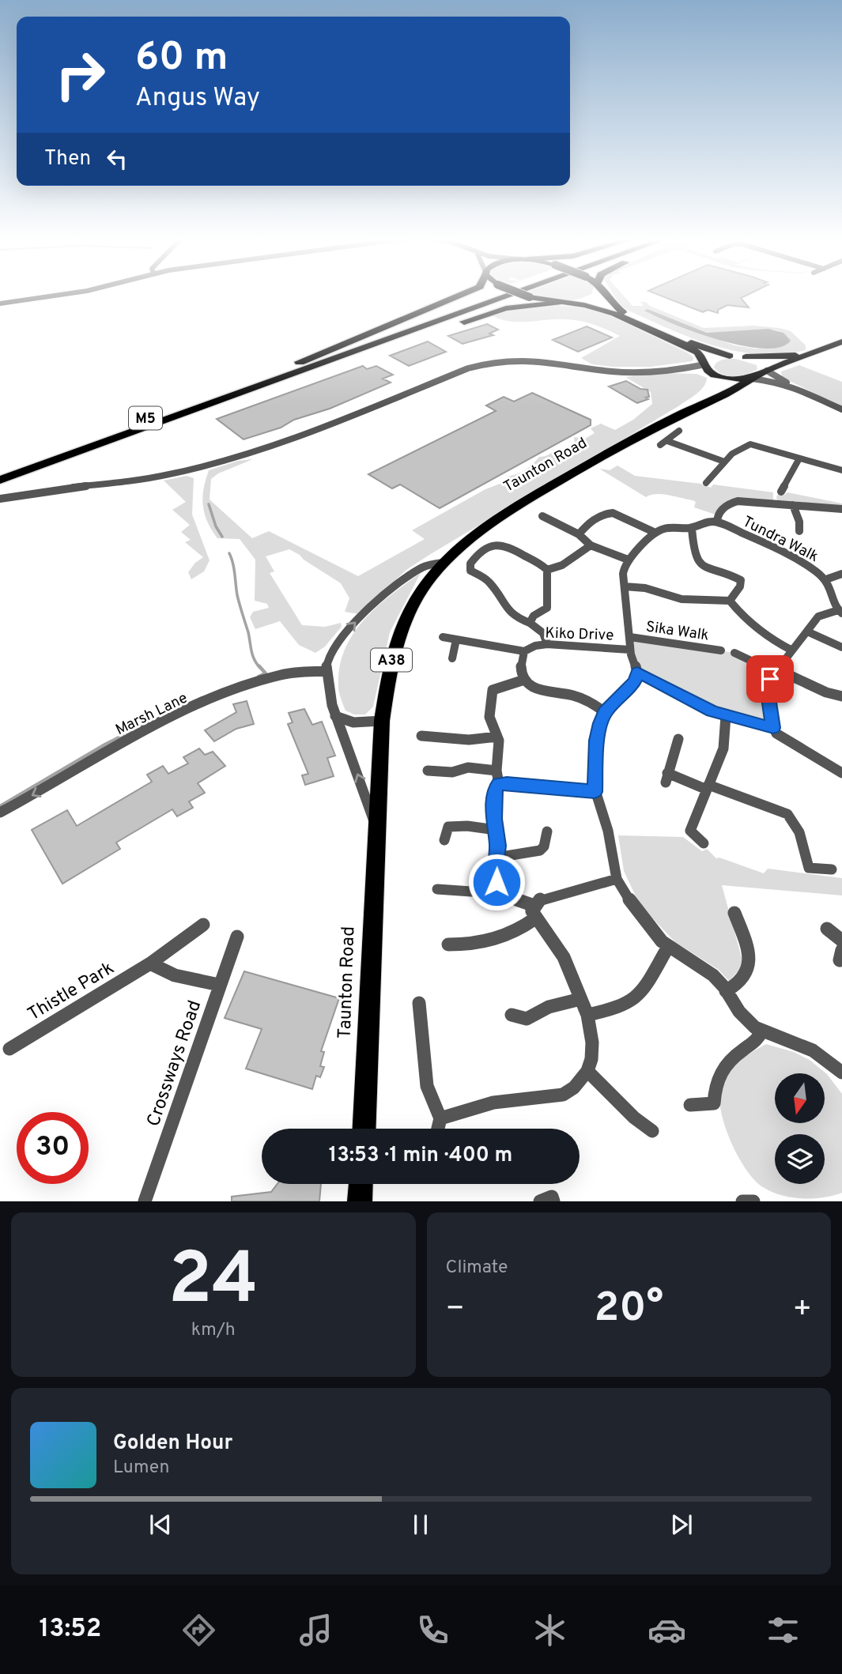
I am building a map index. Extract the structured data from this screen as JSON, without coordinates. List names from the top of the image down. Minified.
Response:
{"streets":{"highway":["M5"],"main road":["Taunton Road","A38"],"street":["Tundra Walk","Sika Walk","Kiko Drive","Marsh Lane","Thistle Park","Crossways Road"]},"crossings":[["Taunton Road","A38"],["Taunton Road","Marsh Lane"]],"one_way":["Marsh Lane"],"north":"bottom","page":{"turn":["60 m","Angus Way"],"then":"Then","limit":"30","trip":"13:53 · 1 min · 400 m","tile":[["24","km/h"],"Climate"],"heat":["−","20°","+"],"song":["Golden Hour","Lumen"],"tabs":"13:52"}}
